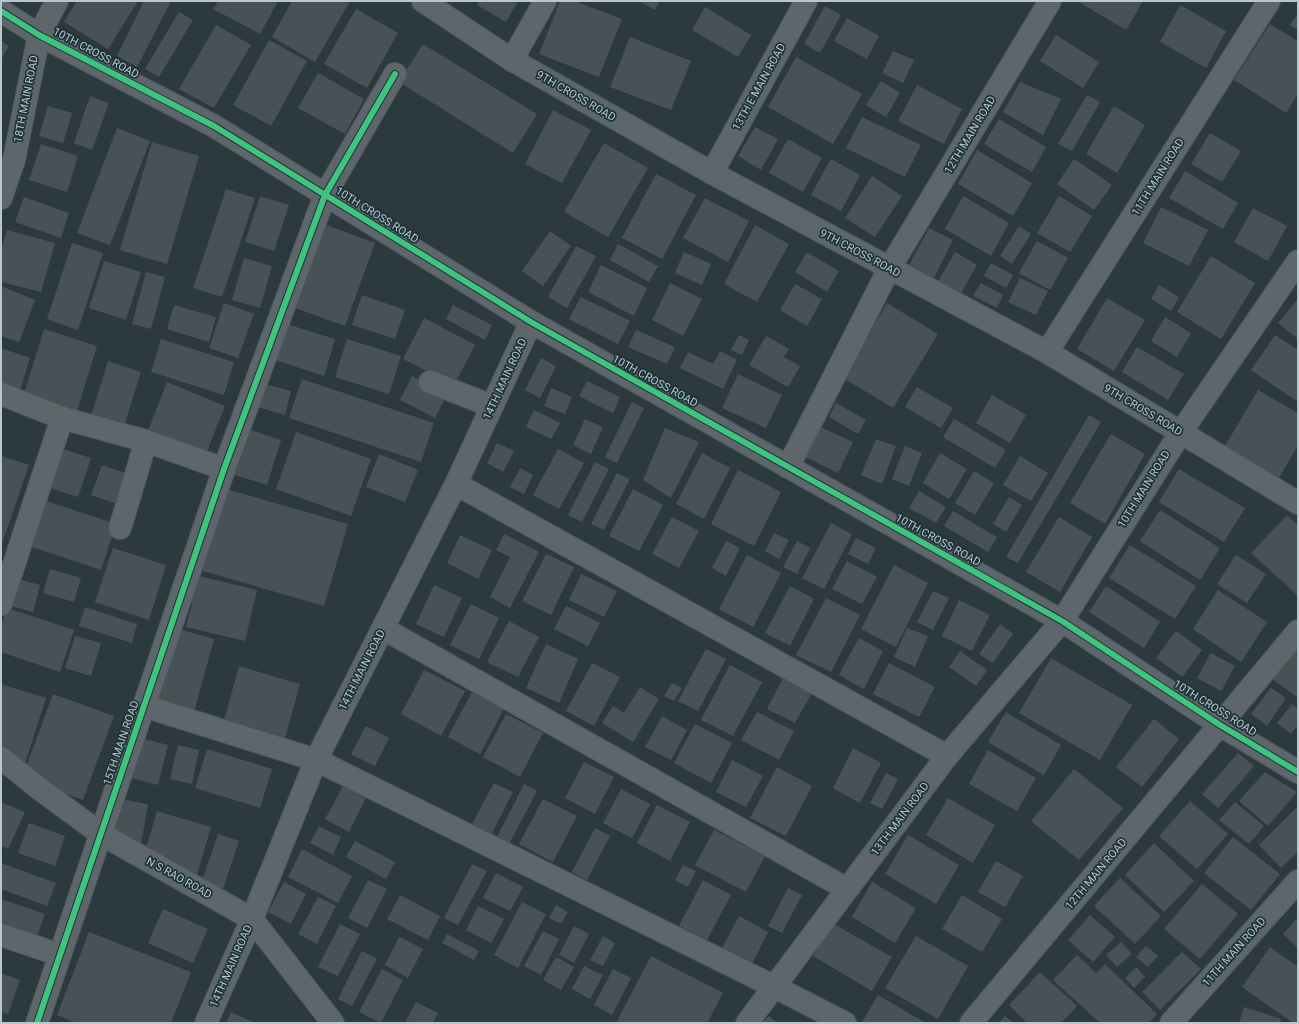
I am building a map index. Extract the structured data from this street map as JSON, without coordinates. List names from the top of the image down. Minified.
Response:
{"streets":{"street":["10TH CROSS ROAD","13TH E MAIN ROAD","9TH CROSS ROAD","18TH MAIN ROAD","12TH MAIN ROAD","11TH MAIN ROAD","14TH MAIN ROAD","10TH MAIN ROAD","15TH MAIN ROAD","13TH MAIN ROAD","N S RAO ROAD"]},"crossings":[["10TH CROSS ROAD","18TH MAIN ROAD"],["10TH CROSS ROAD","12TH MAIN ROAD"],["10TH CROSS ROAD","14TH MAIN ROAD"],["10TH CROSS ROAD","10TH MAIN ROAD"],["10TH CROSS ROAD","15TH MAIN ROAD"],["10TH CROSS ROAD","13TH MAIN ROAD"],["13TH E MAIN ROAD","9TH CROSS ROAD"],["9TH CROSS ROAD","12TH MAIN ROAD"],["9TH CROSS ROAD","11TH MAIN ROAD"],["9TH CROSS ROAD","10TH MAIN ROAD"],["14TH MAIN ROAD","N S RAO ROAD"],["10TH MAIN ROAD","13TH MAIN ROAD"],["15TH MAIN ROAD","N S RAO ROAD"]]}
